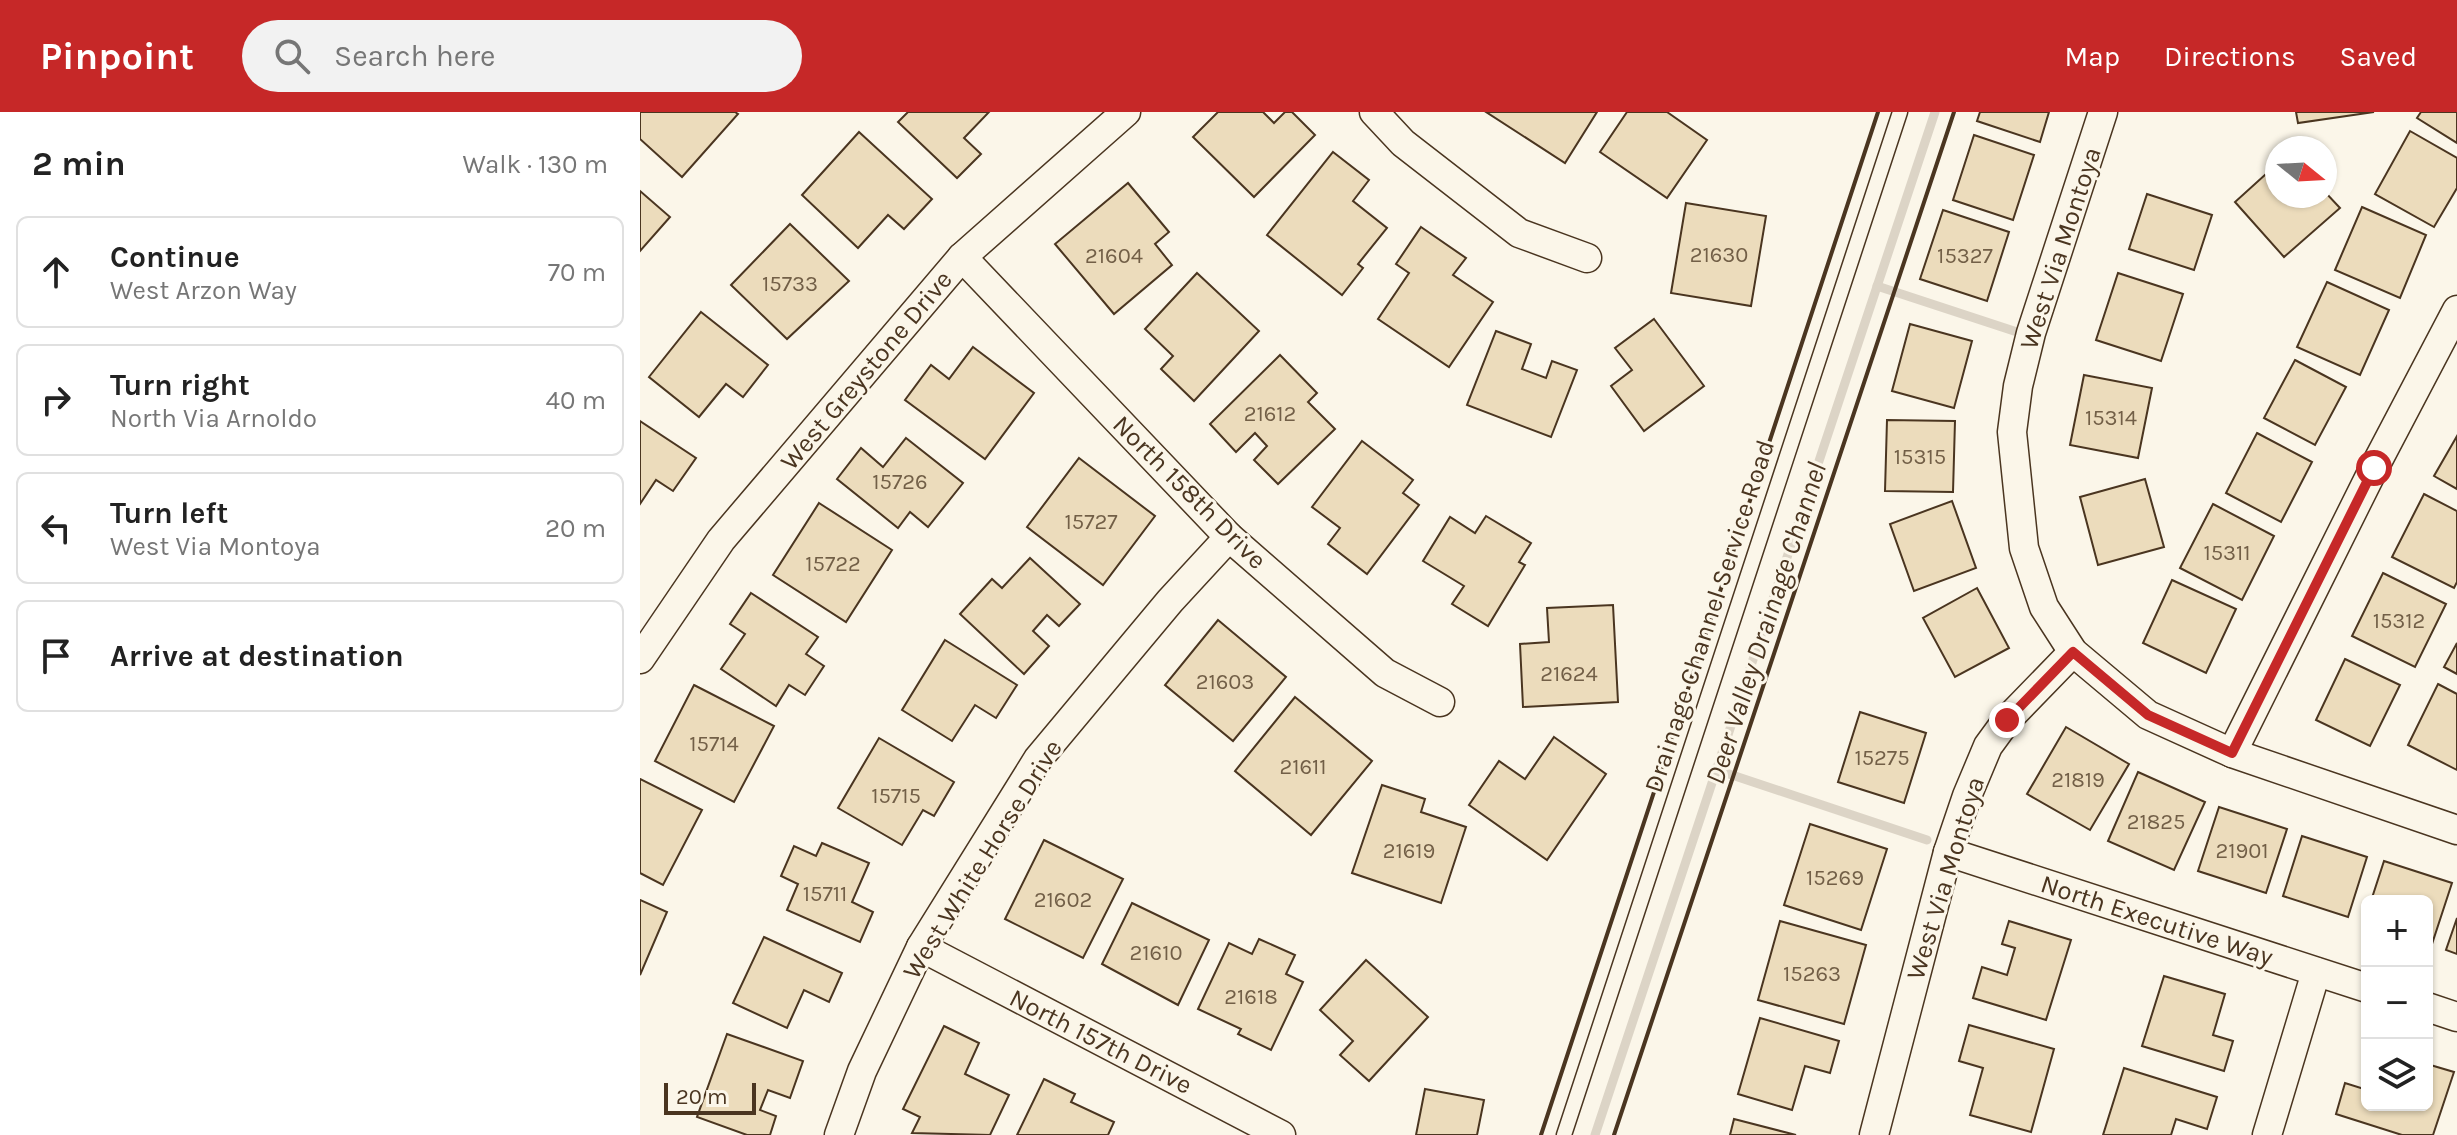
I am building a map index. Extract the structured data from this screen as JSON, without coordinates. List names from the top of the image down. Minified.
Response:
{"streets":{"street":["West Via Montoya","West Greystone Drive","North 158th Drive","West White Horse Drive","North Executive Way","North 157th Drive"],"lane":["Drainage Channel Service Road"]},"crossings":[["West Via Montoya","North Executive Way"],["West Greystone Drive","North 158th Drive"],["North 158th Drive","West White Horse Drive"],["West White Horse Drive","North 157th Drive"]],"water":["Deer Valley Drainage Channel"],"house_numbers":["21630","21604","15327","15733","21612","15314","15315","15726","15727","15311","15722","15312","21624","21603","15714","15275","21611","21819","15715","21825","21619","21901","15269","15711","21602","21610","15263","21618"],"scale_bar":"20 m","north":"right","page":{"header":"Pinpoint","search":"Search here","nav":["Map","Directions","Saved"],"heading":["2 min","Walk · 130 m"],"list":[["Continue","West Arzon Way","70 m"],["Turn right","North Via Arnoldo","40 m"],["Turn left","West Via Montoya","20 m"],"Arrive at destination"],"map_buttons":["+","−"],"scale":"20 m"}}
